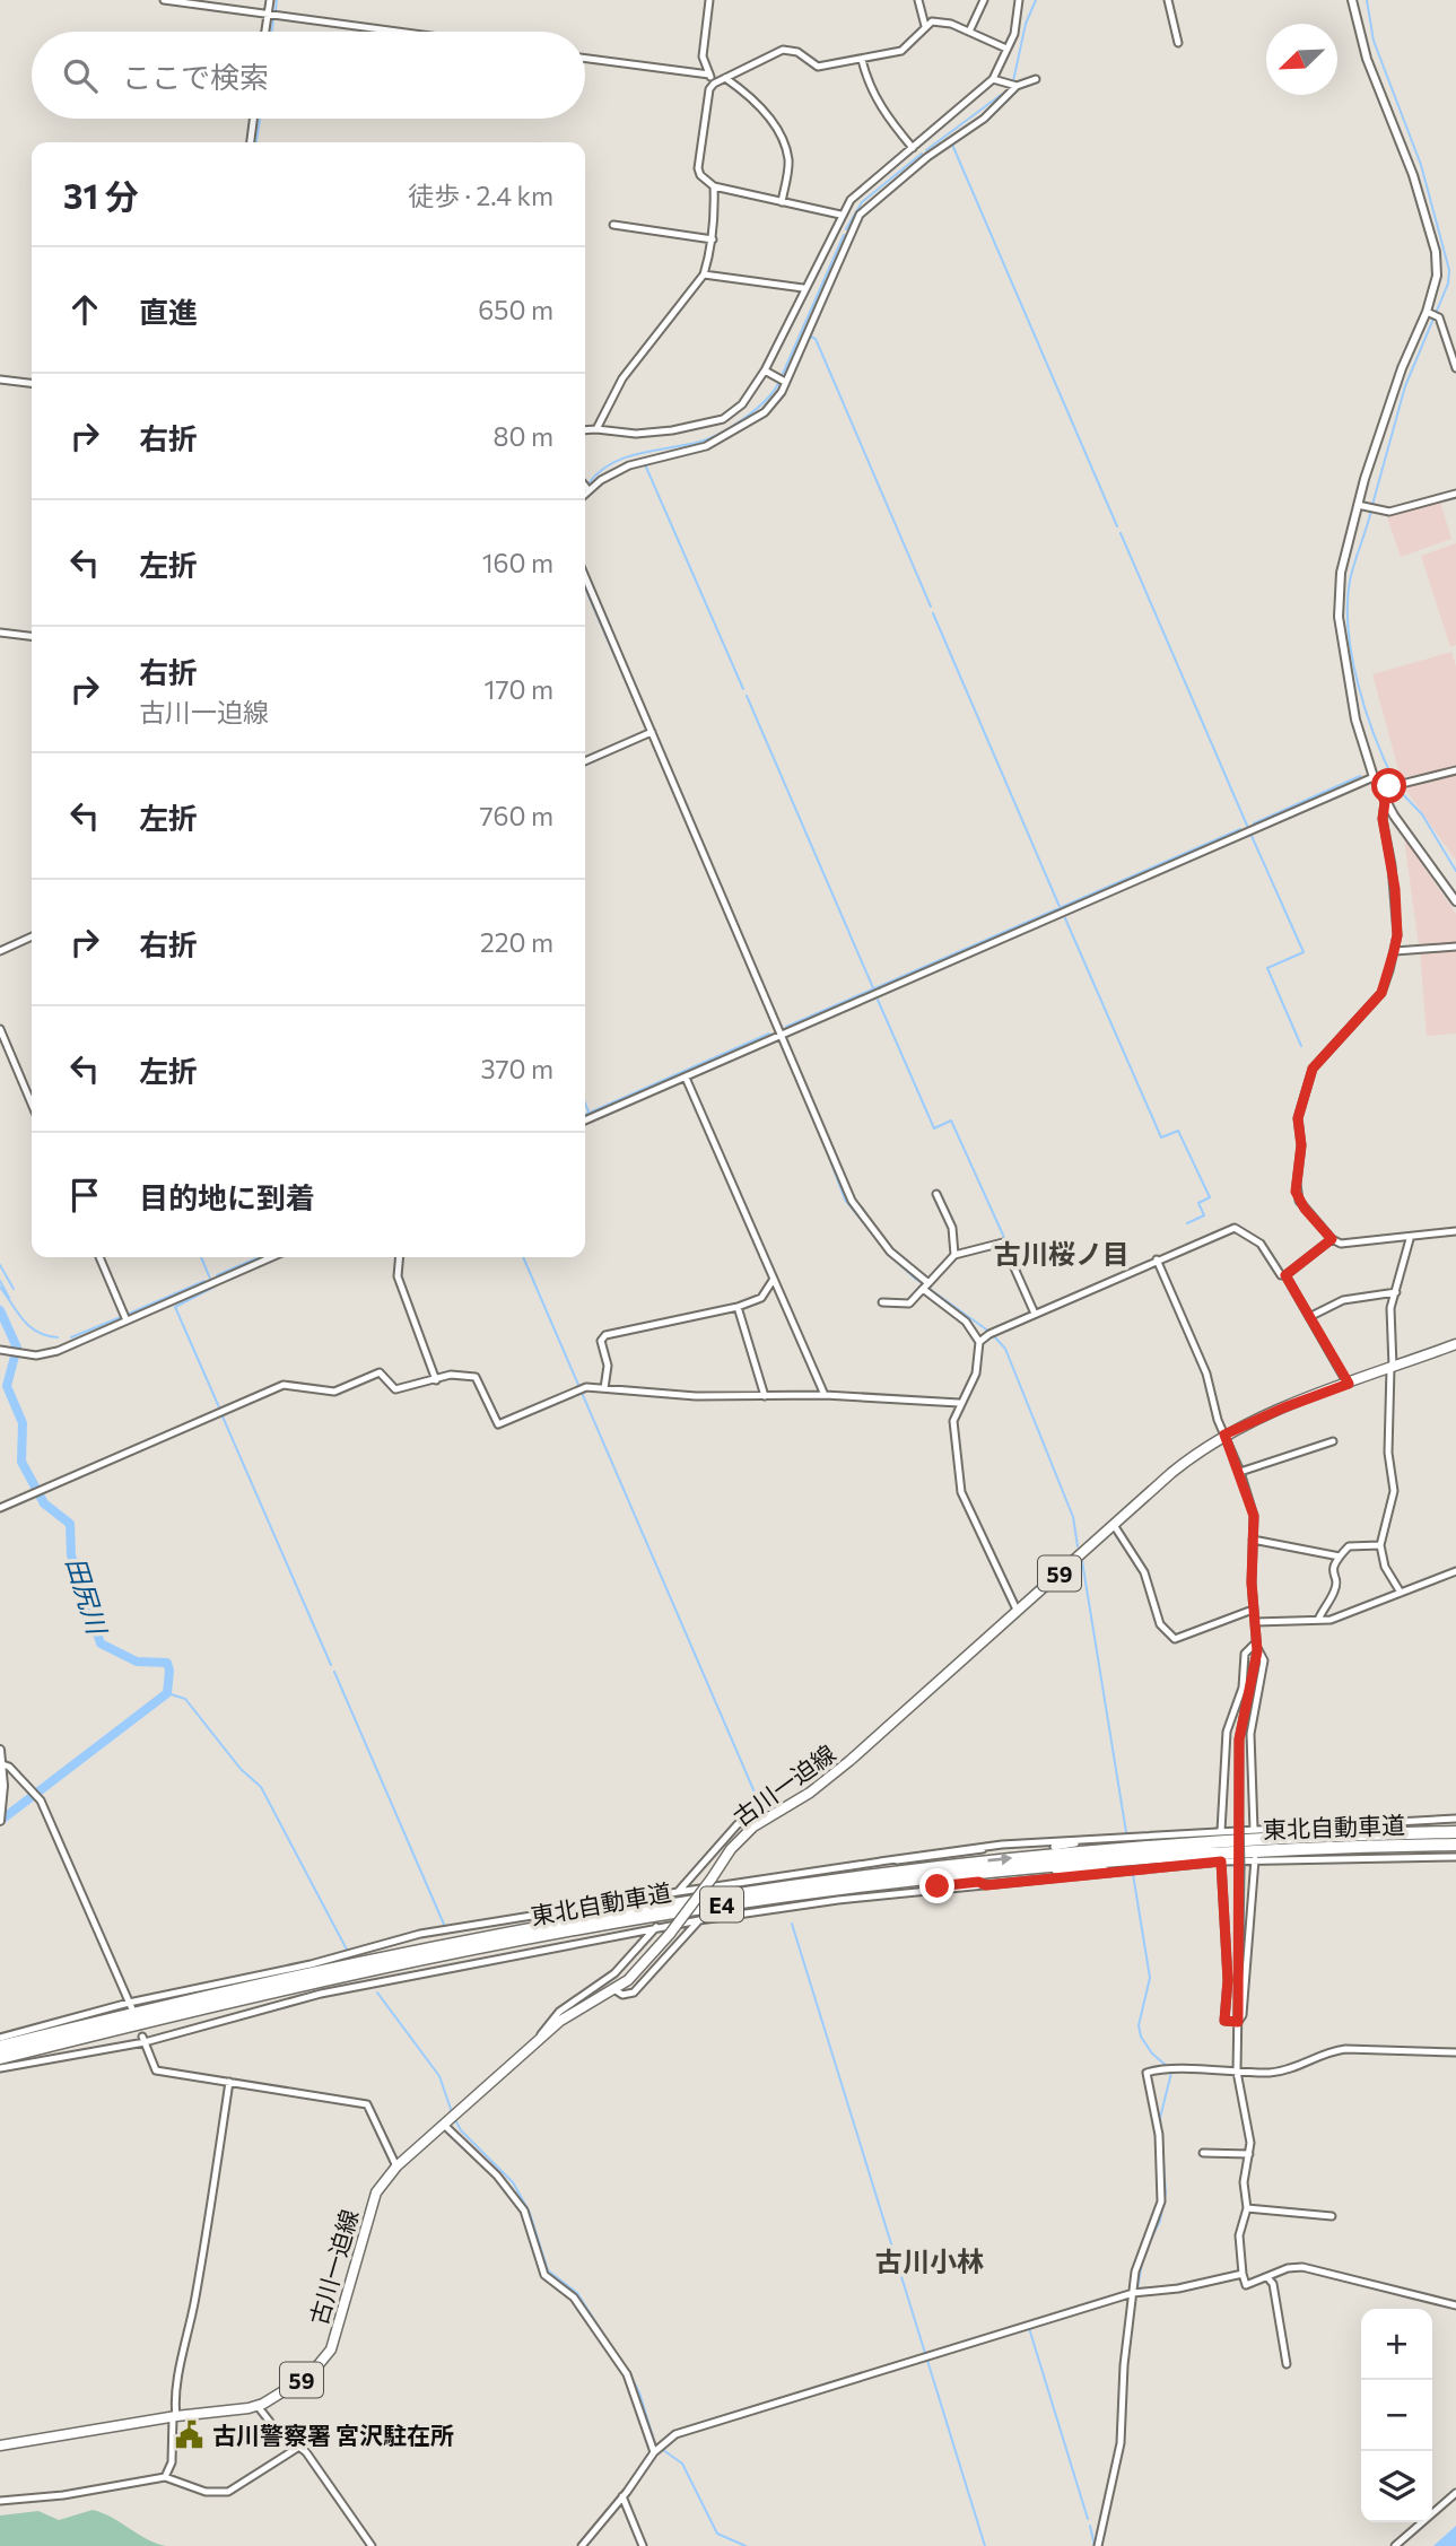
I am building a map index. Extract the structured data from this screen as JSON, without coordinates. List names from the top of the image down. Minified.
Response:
{"streets":{"highway":["東北自動車道","E4"],"main road":["59","古川一迫線"]},"districts":["古川桜ノ目","古川小林"],"water":["田尻川"],"places":{"public building":["古川警察署 宮沢駐在所"]},"north":"bottom left","page":{"search":"ここで検索","heading":["31 分","徒歩 · 2.4 km"],"list":[["直進","650 m"],["右折","80 m"],["左折","160 m"],["右折","古川一迫線","170 m"],["左折","760 m"],["右折","220 m"],["左折","370 m"],"目的地に到着"],"map_buttons":["+","−"]}}
